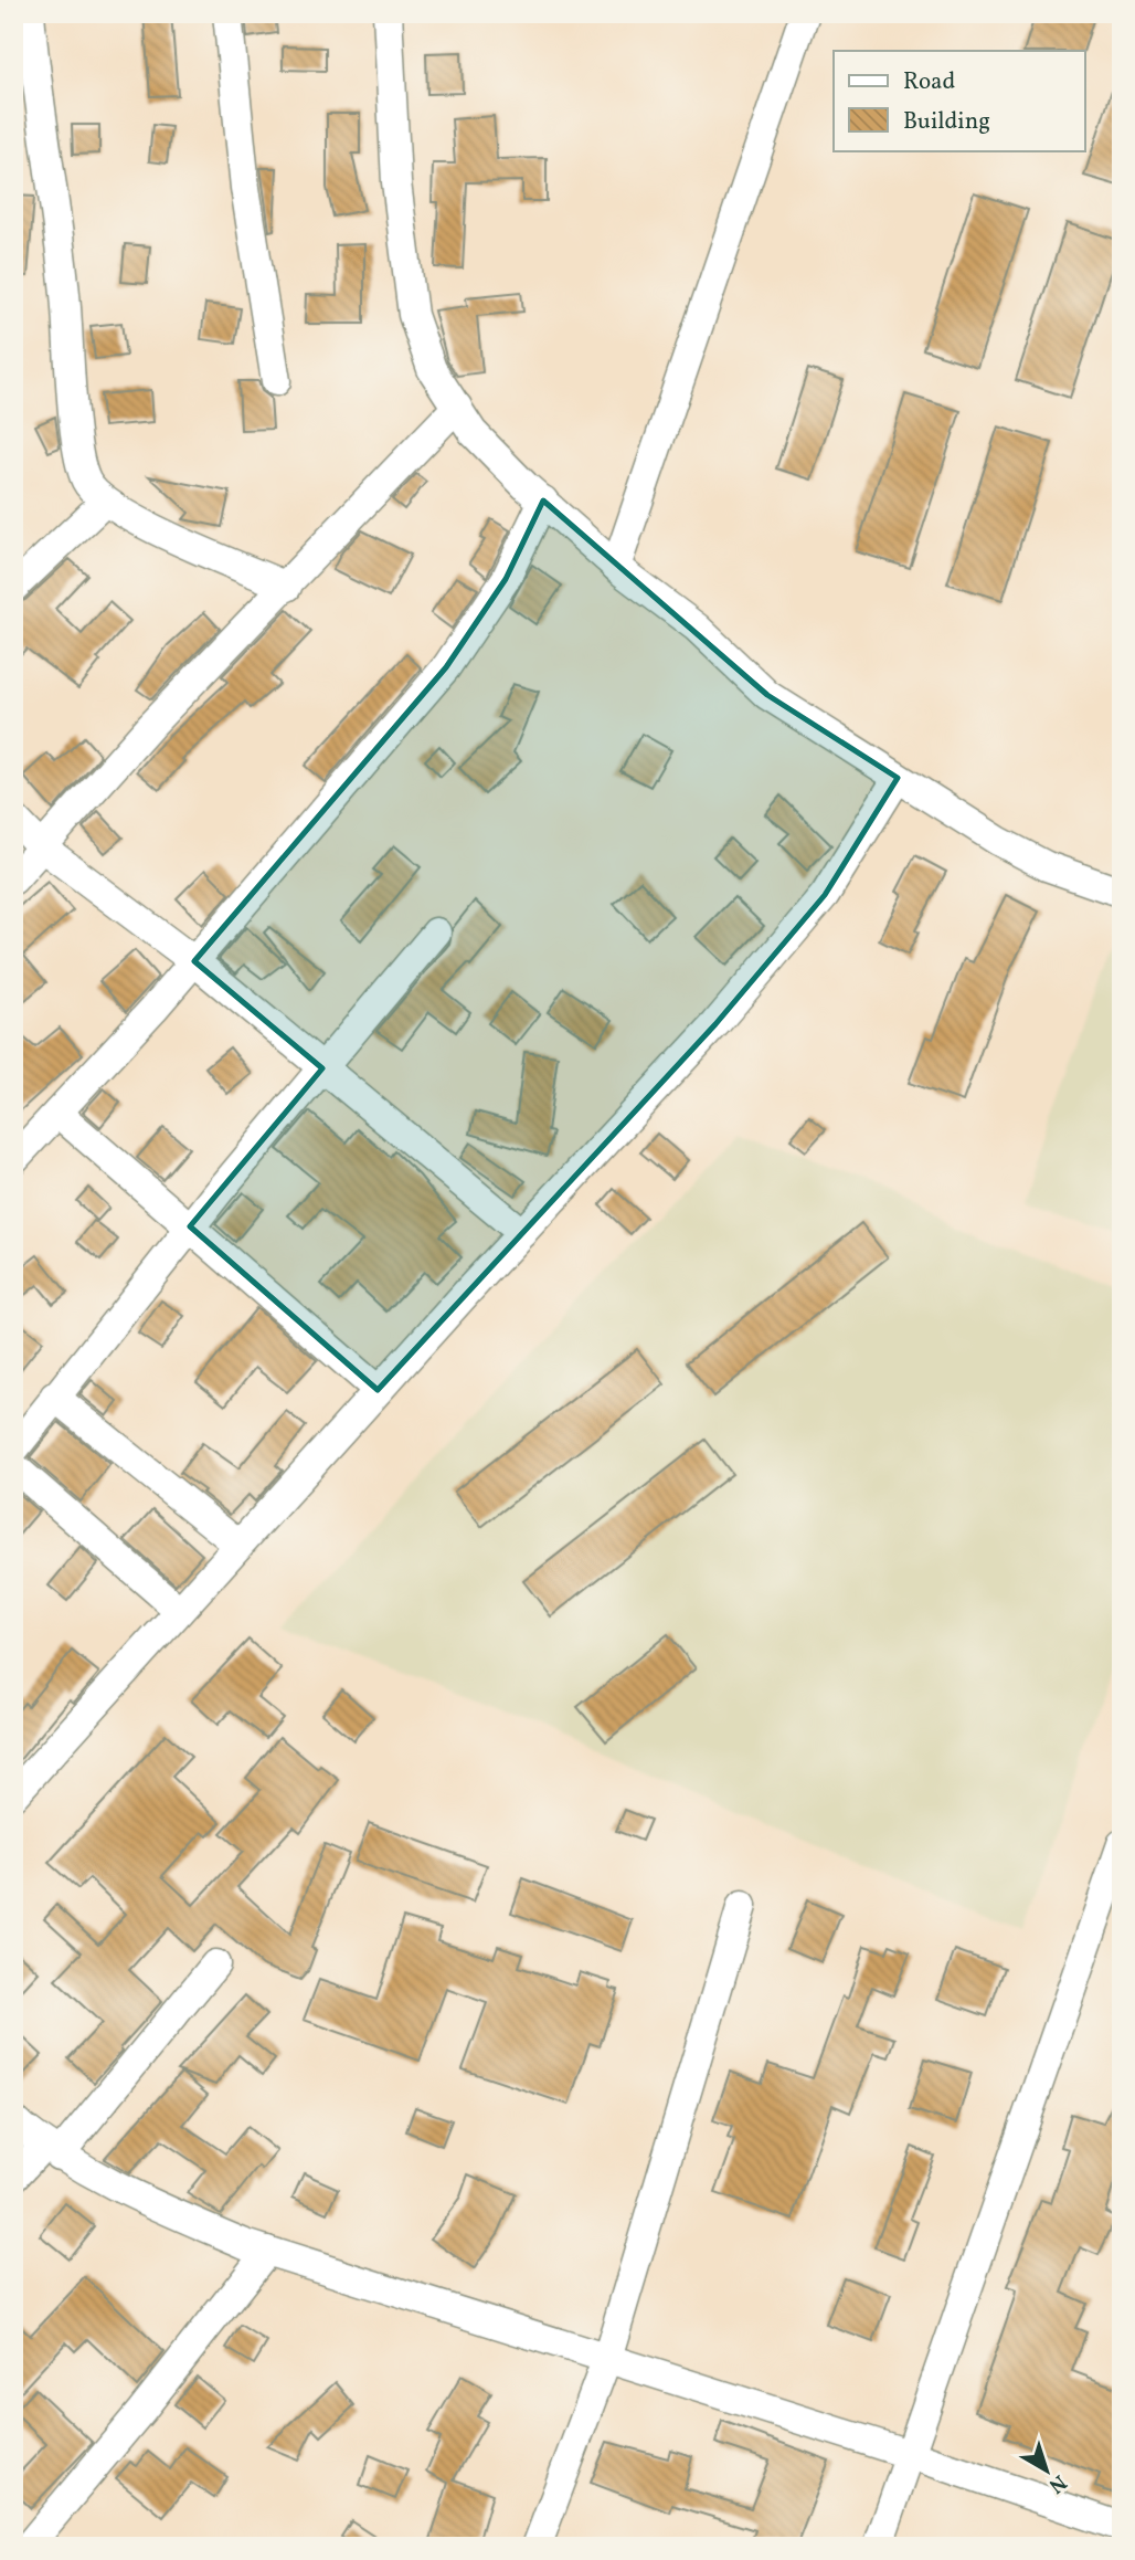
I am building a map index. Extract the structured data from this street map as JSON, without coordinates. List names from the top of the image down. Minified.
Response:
{"legend":["Road","Building"],"north":"bottom right"}
